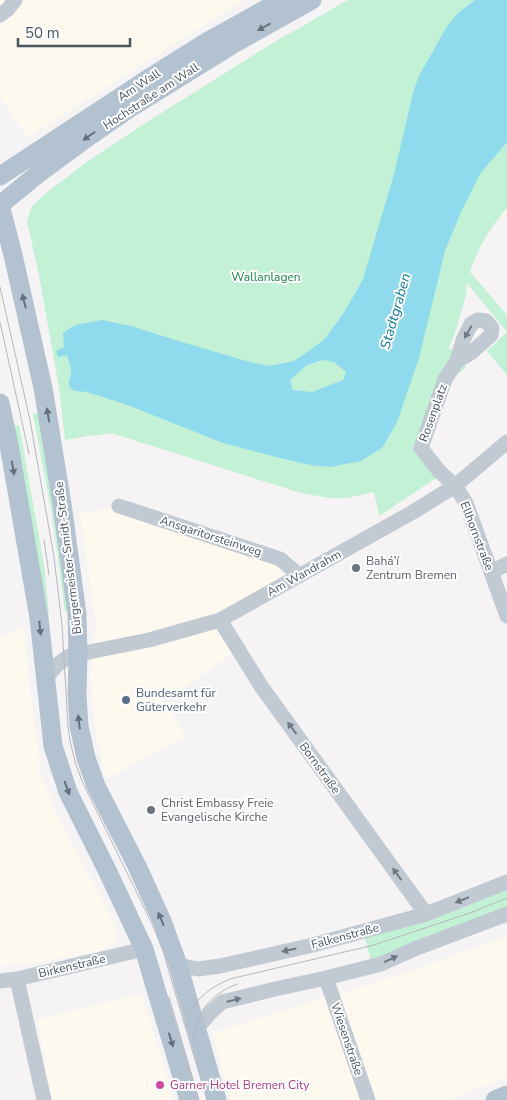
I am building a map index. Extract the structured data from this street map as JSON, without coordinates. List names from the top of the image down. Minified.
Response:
{"streets":{"main road":["Am Wall","Hochstraße am Wall","Bürgermeister-Smidt-Straße"],"street":["Rosenplatz","Ansgaritorsteinweg","Ellhornstraße","Am Wandrahm","Bornstraße","Falkenstraße","Birkenstraße","Wiesenstraße"]},"crossings":[["Hochstraße am Wall","Bürgermeister-Smidt-Straße"],["Rosenplatz","Ellhornstraße"],["Rosenplatz","Am Wandrahm"],["Ansgaritorsteinweg","Am Wandrahm"],["Ellhornstraße","Am Wandrahm"],["Bürgermeister-Smidt-Straße","Am Wandrahm"],["Bürgermeister-Smidt-Straße","Falkenstraße"],["Am Wandrahm","Bornstraße"],["Bornstraße","Falkenstraße"]],"one_way":["Hochstraße am Wall","Bornstraße"],"water":["Stadtgraben"],"parks":["Wallanlagen"],"places":["Bahá'í Zentrum Bremen","Bundesamt für Güterverkehr","Christ Embassy Freie Evangelische Kirche","Garner Hotel Bremen City"],"scale_bar":"50 m"}
